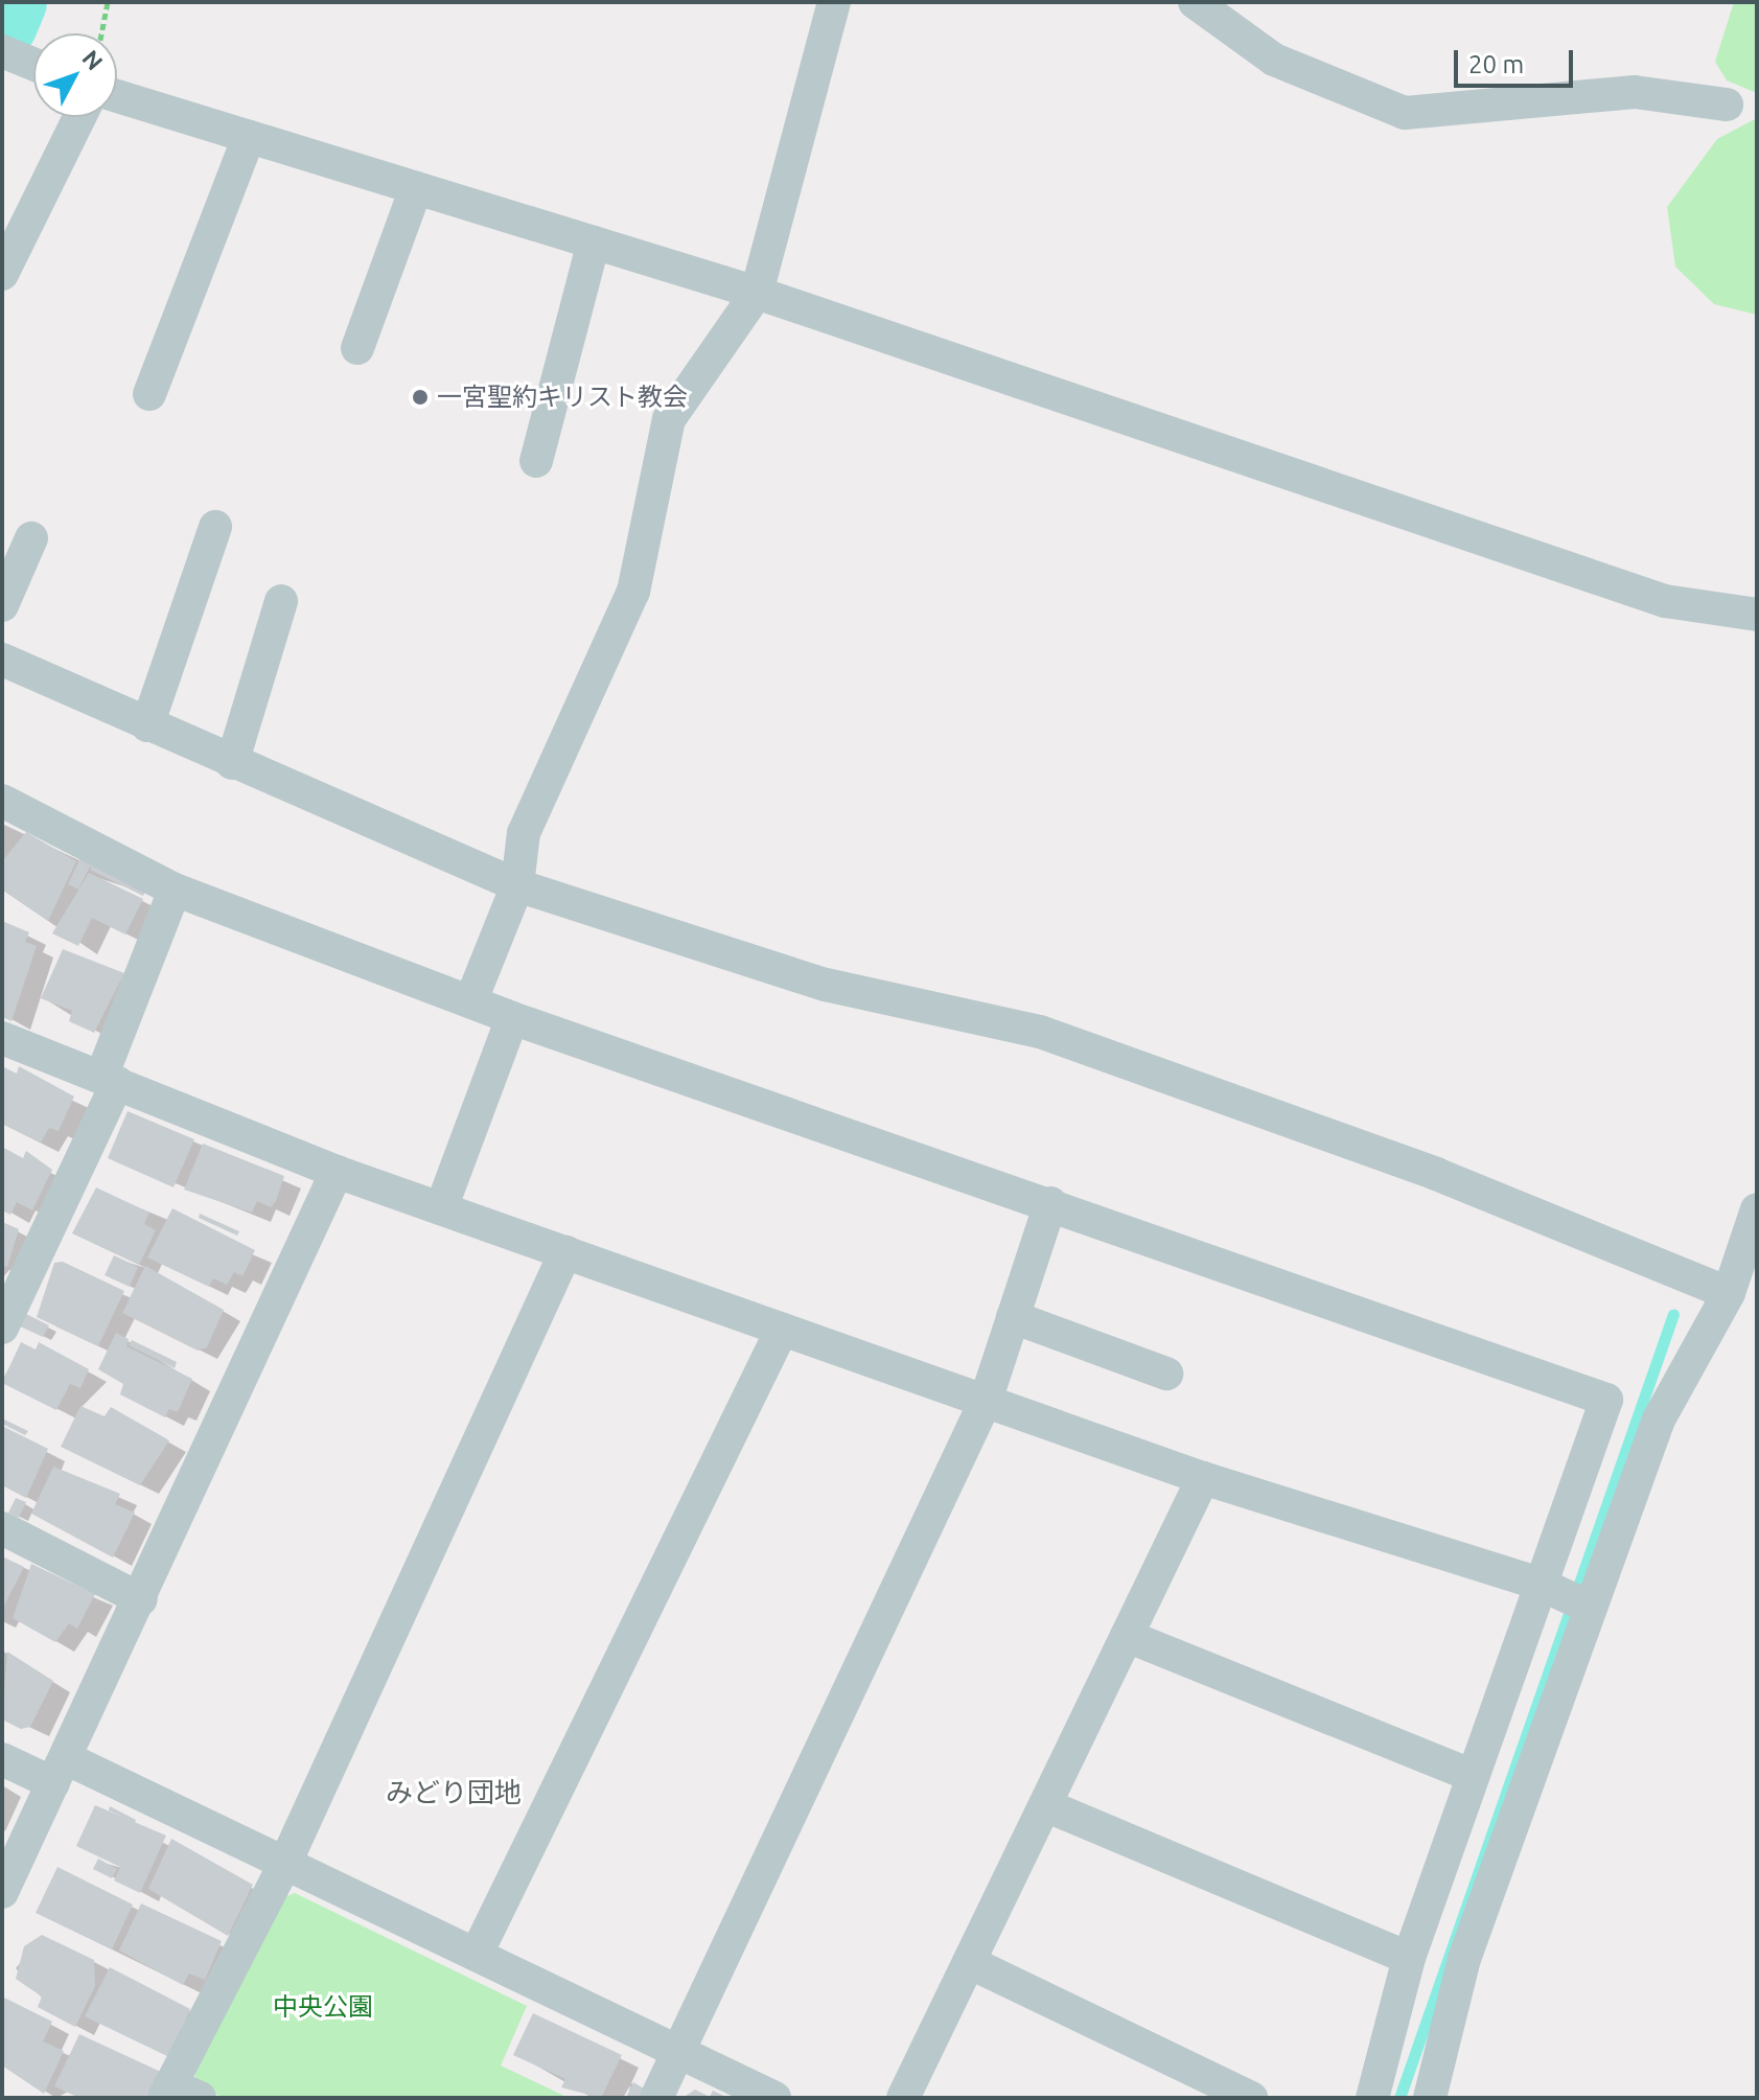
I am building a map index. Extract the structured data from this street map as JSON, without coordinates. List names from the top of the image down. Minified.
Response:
{"districts":["みどり団地"],"parks":["中央公園"],"places":["一宮聖約キリスト教会"],"scale_bar":"20 m","north":"top right"}
